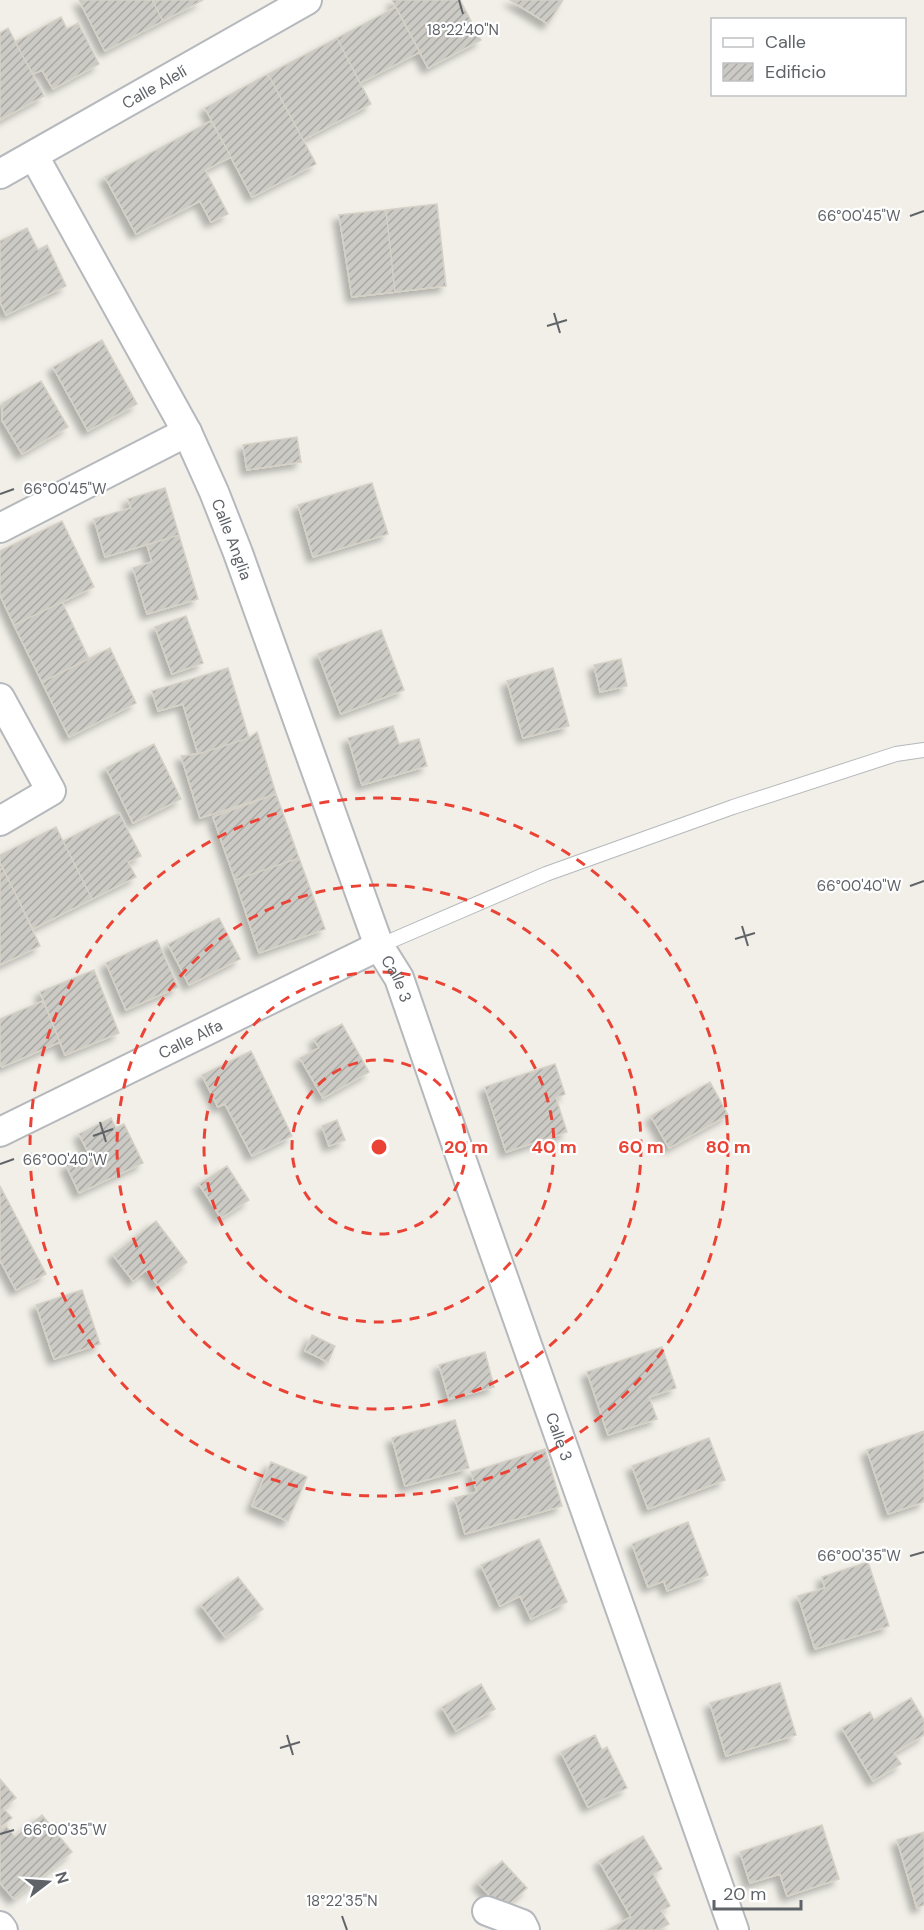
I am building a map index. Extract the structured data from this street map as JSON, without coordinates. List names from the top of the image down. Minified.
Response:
{"streets":{"street":["Calle Alelí","Calle Anglia","Calle 3","Calle Alfa"]},"crossings":[["Calle Alelí","Calle Anglia"],["Calle Anglia","Calle 3"],["Calle Anglia","Calle Alfa"],["Calle 3","Calle Alfa"]],"legend":["Calle","Edificio"],"scale_bar":"20 m","north":"right","coordinates":["18°22'40\"N","66°00'45\"W","66°00'40\"W","66°00'35\"W","18°22'35\"N"],"rings":["20 m","40 m","60 m","80 m"]}
